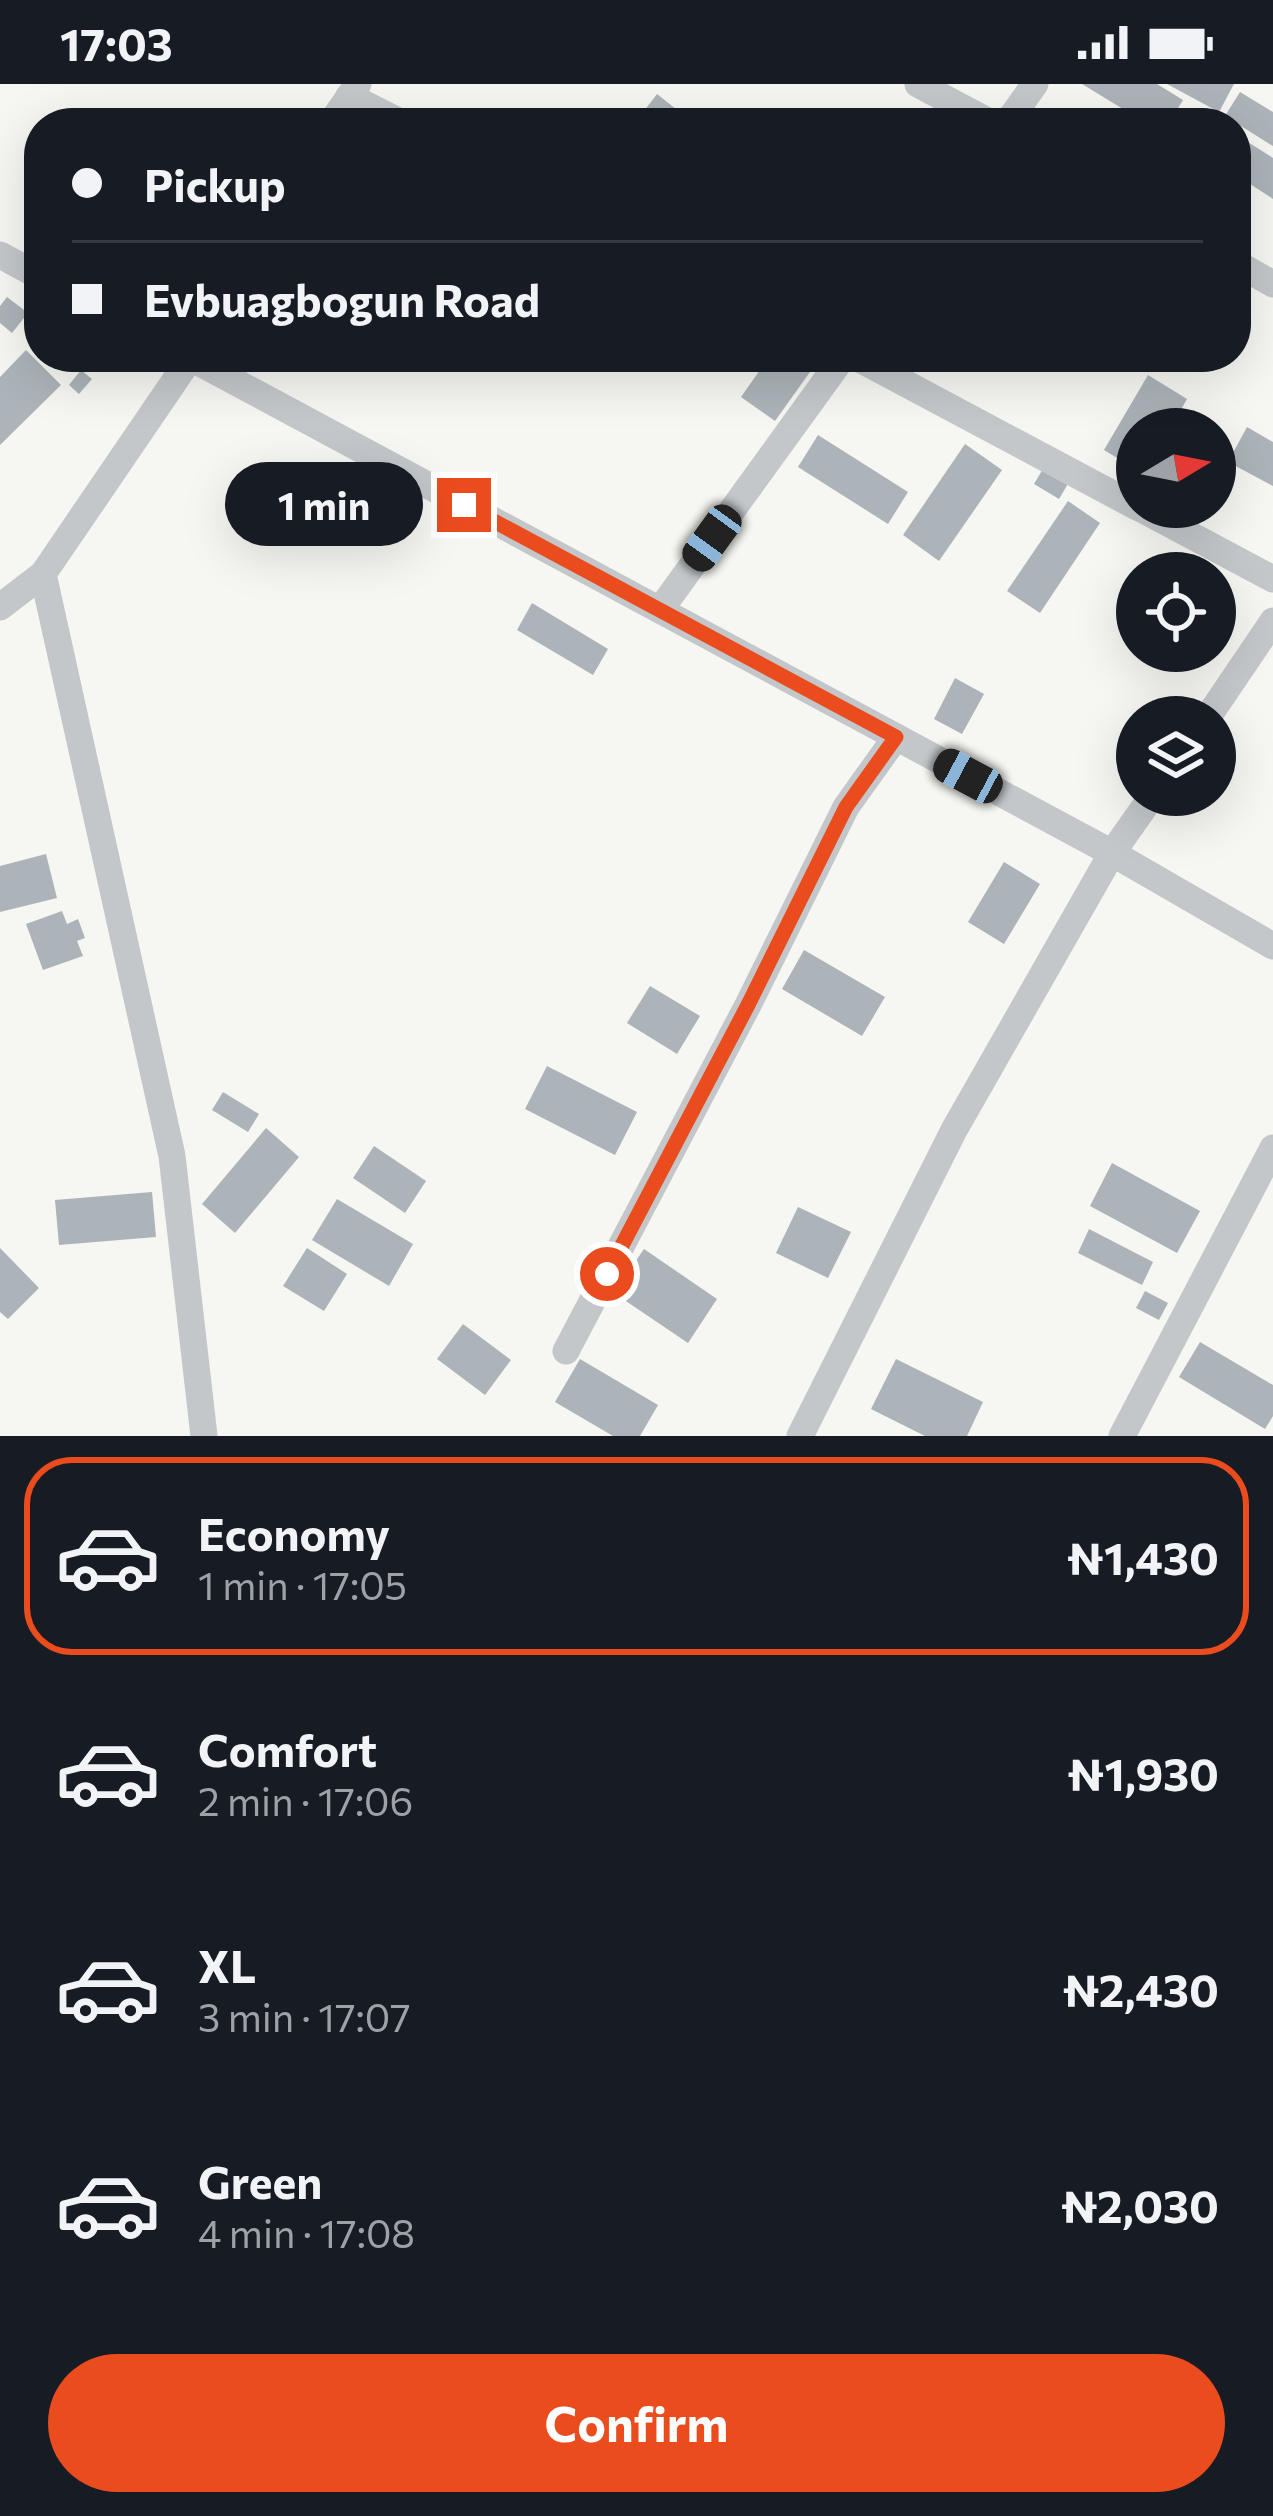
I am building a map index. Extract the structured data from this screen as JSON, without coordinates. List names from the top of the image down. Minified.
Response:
{"north":"right","page":{"status":"17:03","banner":["Pickup","Evbuagbogun Road"],"bubble":"1 min","list":[{"name":"Economy","note":"1 min · 17:05","value":"₦1,430"},{"name":"Comfort","note":"2 min · 17:06","value":"₦1,930"},{"name":"XL","note":"3 min · 17:07","value":"₦2,430"},{"name":"Green","note":"4 min · 17:08","value":"₦2,030"}],"buttons":"Confirm"}}
